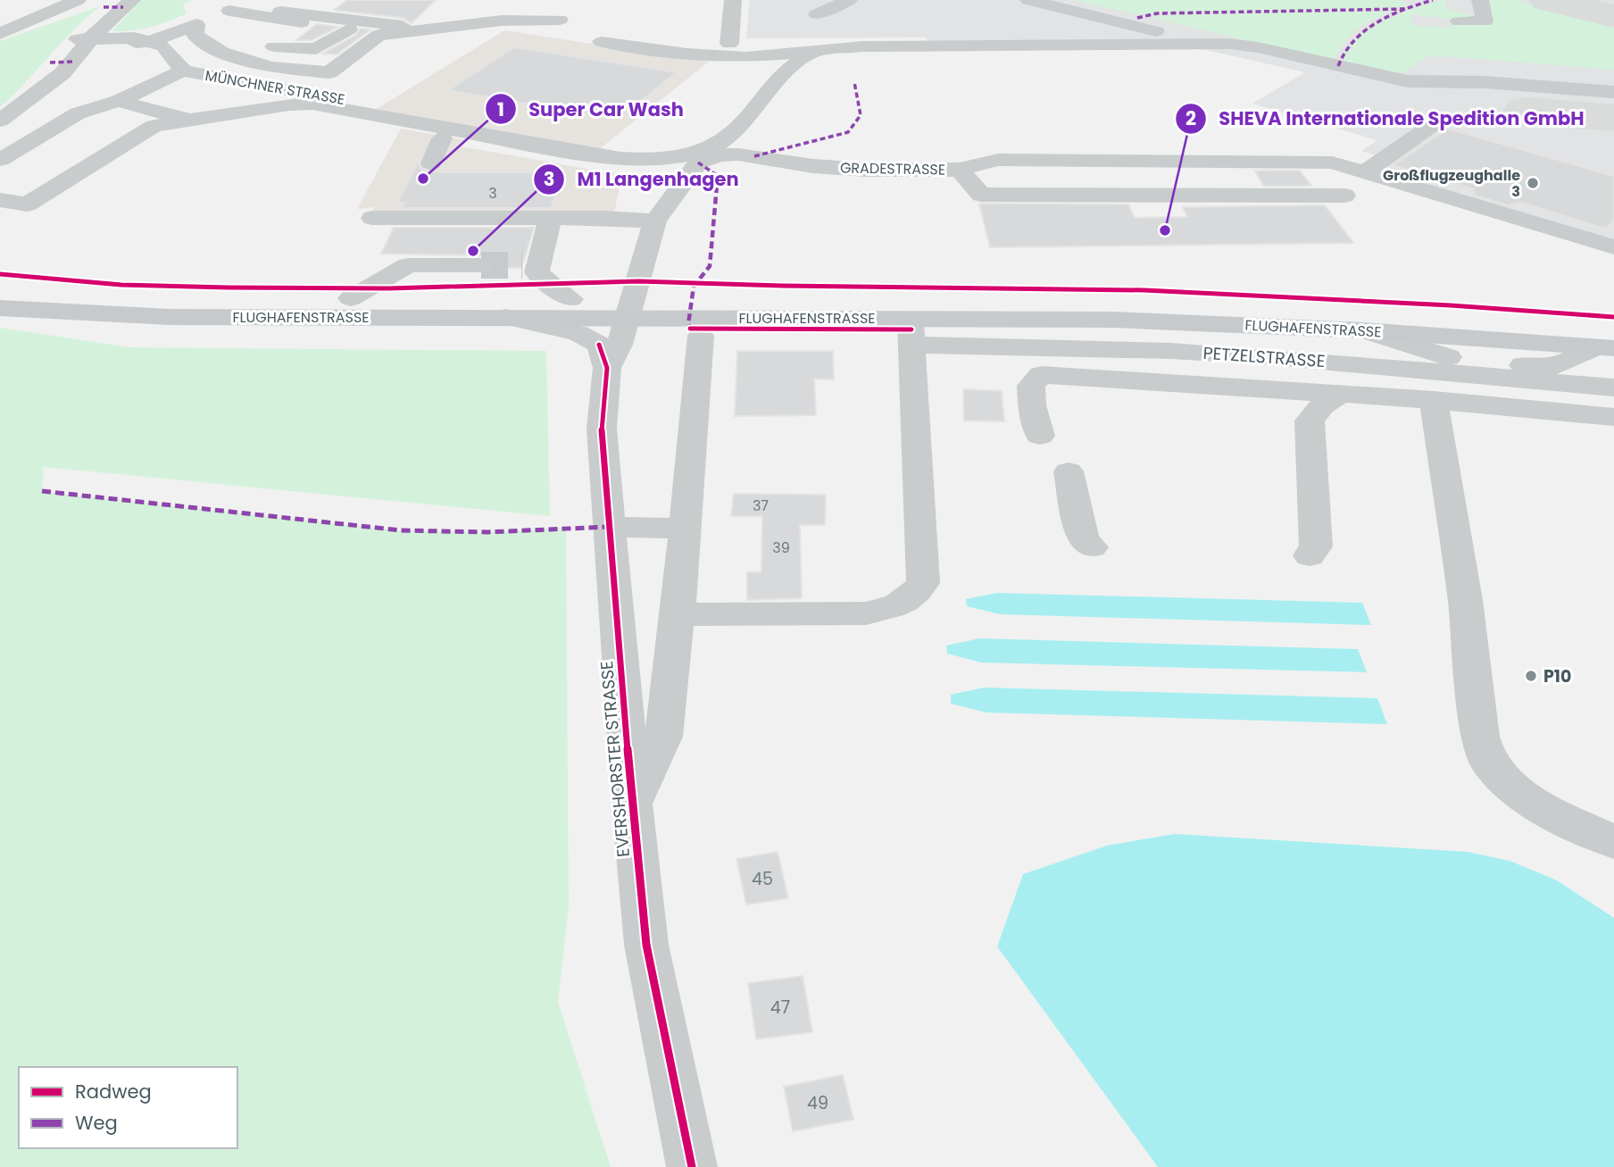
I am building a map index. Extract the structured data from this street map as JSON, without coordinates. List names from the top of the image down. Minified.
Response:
{"streets":{"main road":["FLUGHAFENSTRASSE"],"street":["MÜNCHNER STRASSE","GRADESTRASSE","PETZELSTRASSE","EVERSHORSTER STRASSE"]},"crossings":[["GRADESTRASSE","FLUGHAFENSTRASSE"],["GRADESTRASSE","EVERSHORSTER STRASSE"],["FLUGHAFENSTRASSE","PETZELSTRASSE"],["FLUGHAFENSTRASSE","EVERSHORSTER STRASSE"]],"places":["Super Car Wash","Großflugzeughalle 3","SHEVA Internationale Spedition GmbH","M1 Langenhagen","P10"],"house_numbers":["3","37","39","45","47","49"],"legend":["Radweg","Weg"]}
